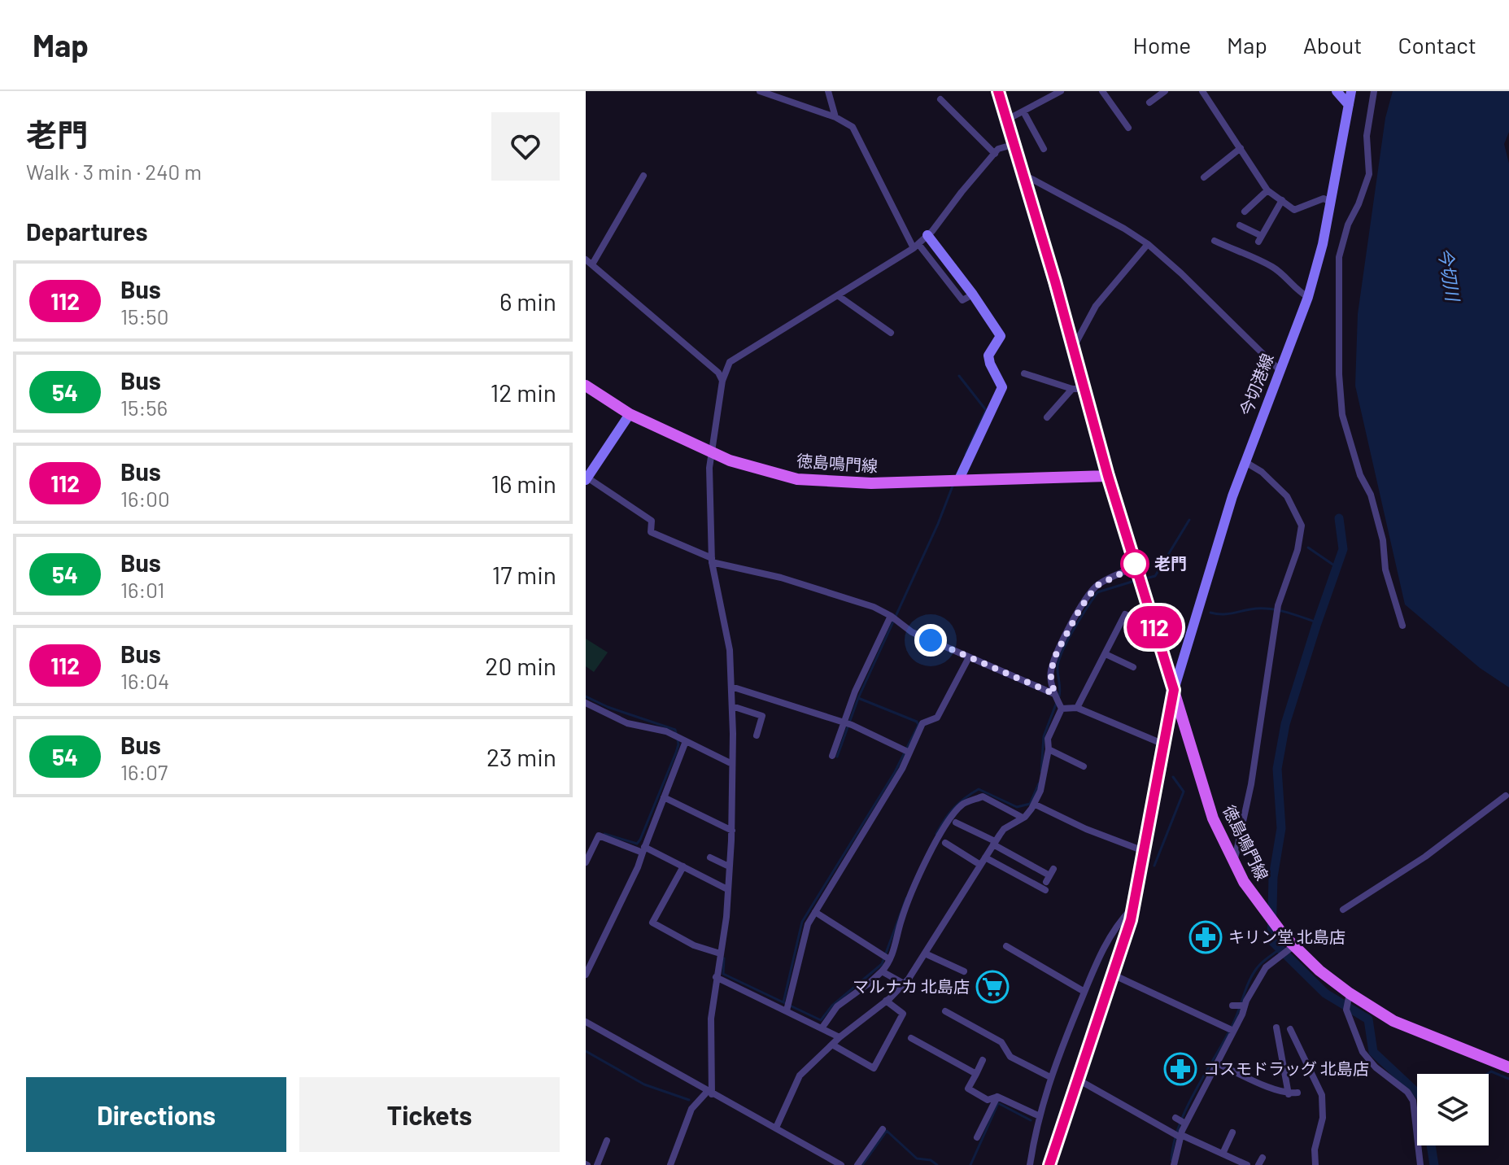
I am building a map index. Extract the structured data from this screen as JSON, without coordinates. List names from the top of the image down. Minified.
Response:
{"streets":{"main road":["今切港線","徳島鳴門線"]},"crossings":[["今切港線","徳島鳴門線"]],"water":["今切川"],"places":{"other":["老門"],"pharmacy":["キリン堂 北島店","コスモドラッグ 北島店"],"supermarket":["マルナカ 北島店"]},"lines":["bus line 112"],"page":{"header":"Map","nav":["Home","Map","About","Contact"],"heading":[["老門","Walk · 3 min · 240 m"],"Departures"],"on_map":"112","list":[{"mark":"112","name":"Bus","note":"15:50","value":"6 min"},{"mark":"54","name":"Bus","note":"15:56","value":"12 min"},{"mark":"112","name":"Bus","note":"16:00","value":"16 min"},{"mark":"54","name":"Bus","note":"16:01","value":"17 min"},{"mark":"112","name":"Bus","note":"16:04","value":"20 min"},{"mark":"54","name":"Bus","note":"16:07","value":"23 min"}],"buttons":["Directions","Tickets"]}}
